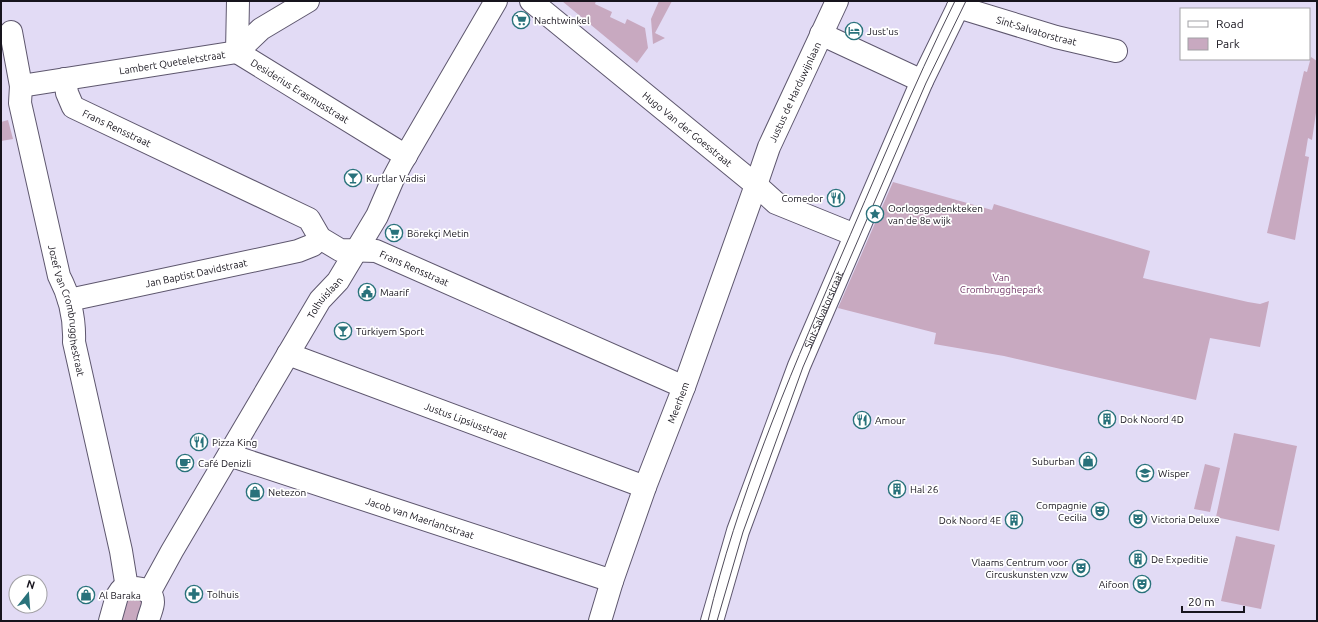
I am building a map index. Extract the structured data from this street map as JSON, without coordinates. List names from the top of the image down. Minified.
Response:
{"streets":{"street":["Sint-Salvatorstraat","Lambert Queteletstraat","Desiderius Erasmusstraat","Justus de Harduwijnlaan","Frans Rensstraat","Hugo Van der Goesstraat","Jan Baptist Davidstraat","Tolhuislaan","Jozef Van Crombrugghestraat","Meerhem","Justus Lipsiusstraat","Jacob van Maerlantstraat"]},"crossings":[["Sint-Salvatorstraat","Hugo Van der Goesstraat"],["Lambert Queteletstraat","Desiderius Erasmusstraat"],["Lambert Queteletstraat","Frans Rensstraat"],["Lambert Queteletstraat","Jozef Van Crombrugghestraat"],["Desiderius Erasmusstraat","Tolhuislaan"],["Justus de Harduwijnlaan","Hugo Van der Goesstraat"],["Justus de Harduwijnlaan","Meerhem"],["Frans Rensstraat","Jan Baptist Davidstraat"],["Frans Rensstraat","Tolhuislaan"],["Frans Rensstraat","Meerhem"],["Hugo Van der Goesstraat","Meerhem"],["Jan Baptist Davidstraat","Jozef Van Crombrugghestraat"],["Tolhuislaan","Justus Lipsiusstraat"],["Tolhuislaan","Jacob van Maerlantstraat"],["Meerhem","Justus Lipsiusstraat"],["Meerhem","Jacob van Maerlantstraat"]],"parks":["Van Crombrugghepark"],"places":{"supermarket":["Nachtwinkel","Börekçi Metin"],"hotel":["Just'us"],"bar":["Kurtlar Vadisi","Türkiyem Sport"],"restaurant":["Comedor","Amour","Pizza King"],"place":["Oorlogsgedenkteken van de 8e wijk"],"public building":["Maarif"],"building":["Dok Noord 4D","Hal 26","Dok Noord 4E","De Expeditie"],"shop":["Suburban","Netezon","Al Baraka"],"cafe":["Café Denizli"],"school or university":["Wisper"],"theatre":["Compagnie Cecilia","Victoria Deluxe","Vlaams Centrum voor Circuskunsten vzw","Aifoon"],"pharmacy":["Tolhuis"]},"legend":["Road","Park"],"scale_bar":"20 m","north":"top"}
